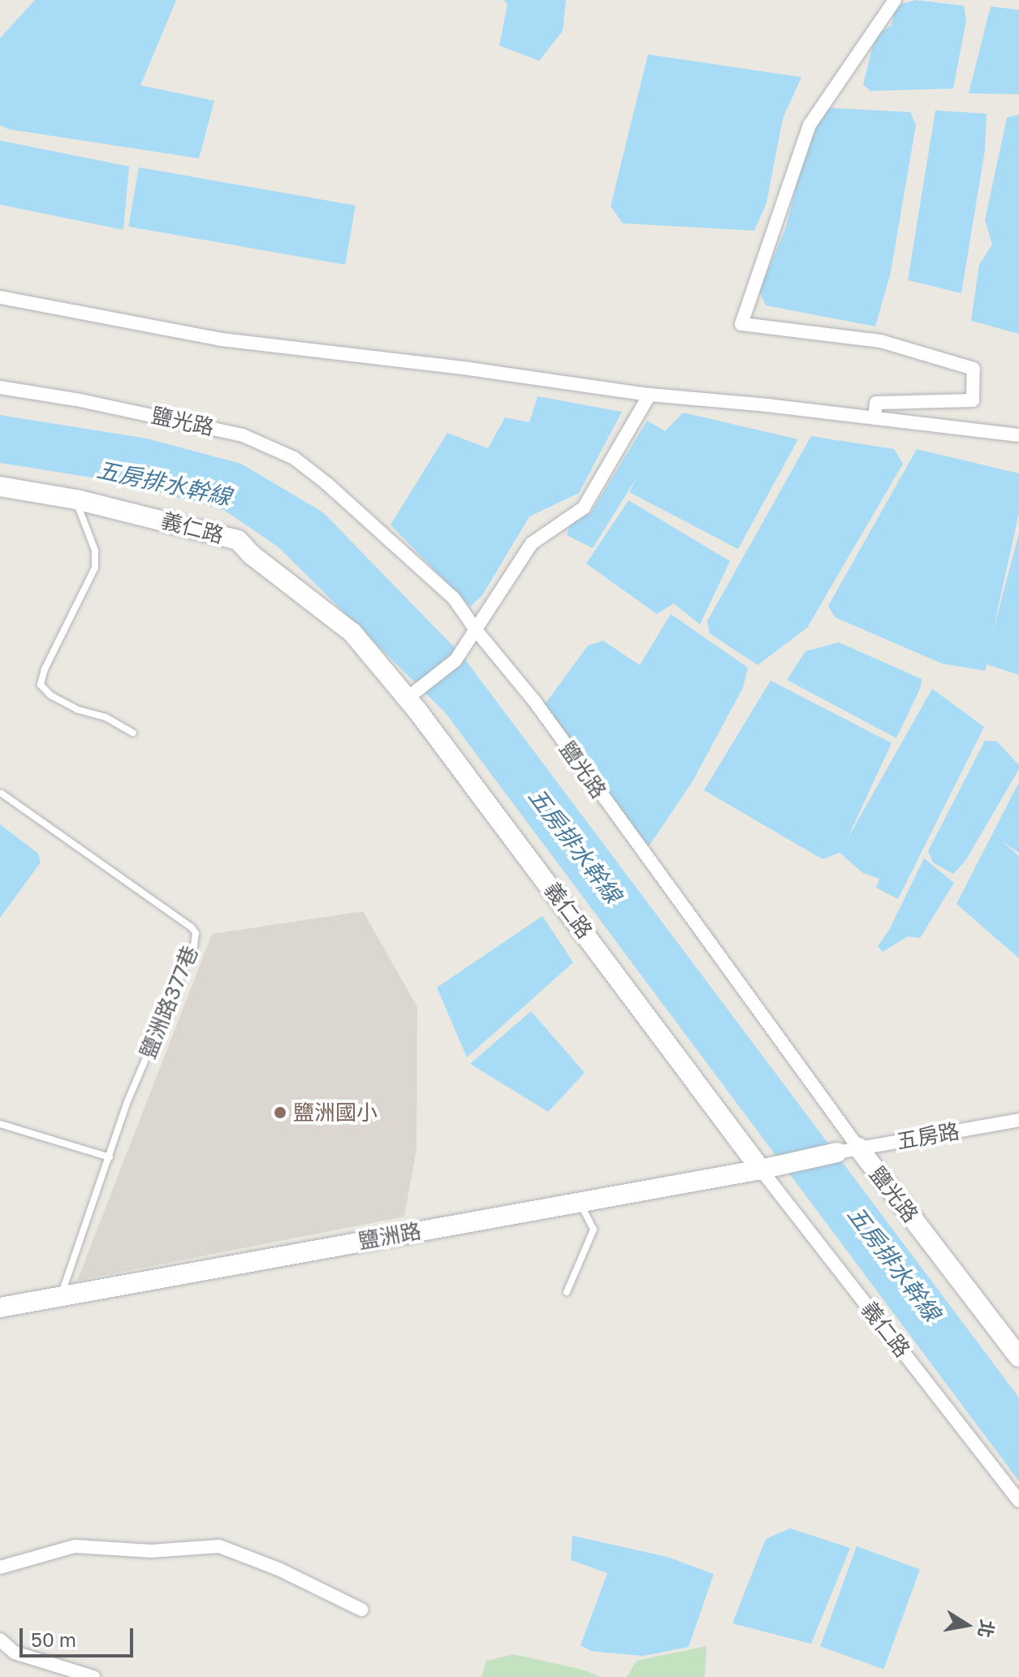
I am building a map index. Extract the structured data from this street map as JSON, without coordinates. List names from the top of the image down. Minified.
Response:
{"streets":{"street":["鹽光路","義仁路","五房路","鹽洲路"],"lane":["鹽洲路377巷"]},"crossings":[["鹽光路","五房路"],["義仁路","鹽洲路"],["鹽洲路377巷","鹽洲路"],["五房路","鹽洲路"]],"water":["五房排水幹線"],"places":["鹽洲國小"],"scale_bar":"50 m","north":"right"}
